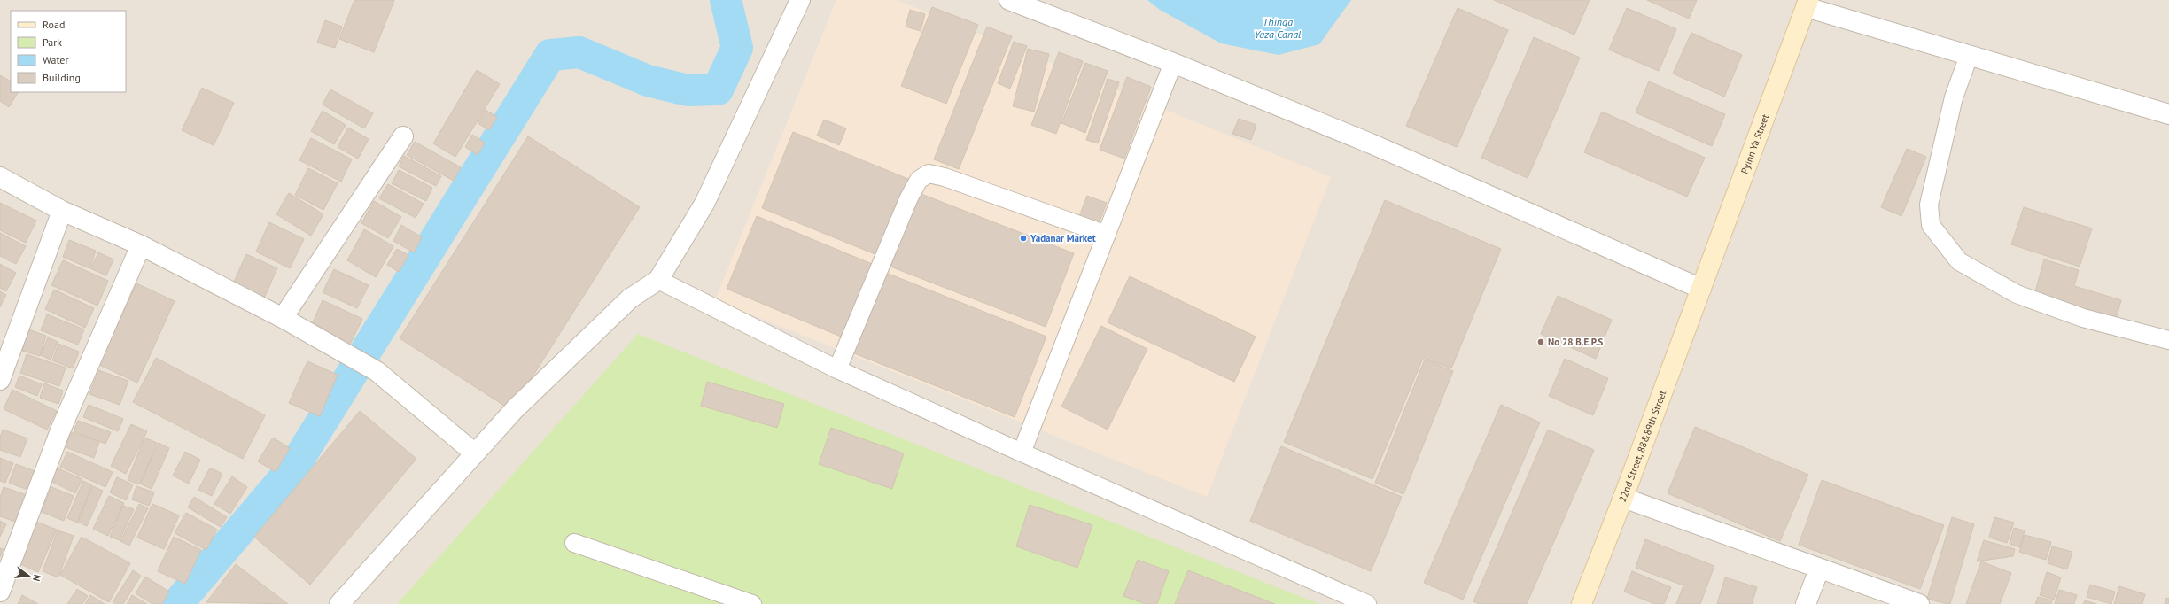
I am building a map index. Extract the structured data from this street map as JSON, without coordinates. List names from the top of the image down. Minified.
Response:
{"streets":{"main road":["Pyinn Ya Street","22nd Street, 88&89th Street"]},"crossings":[["Pyinn Ya Street","22nd Street, 88&89th Street"]],"water":["Thinga Yaza Canal"],"places":["Yadanar Market","No 28 B.E.P.S"],"legend":["Road","Park","Water","Building"],"north":"right"}
